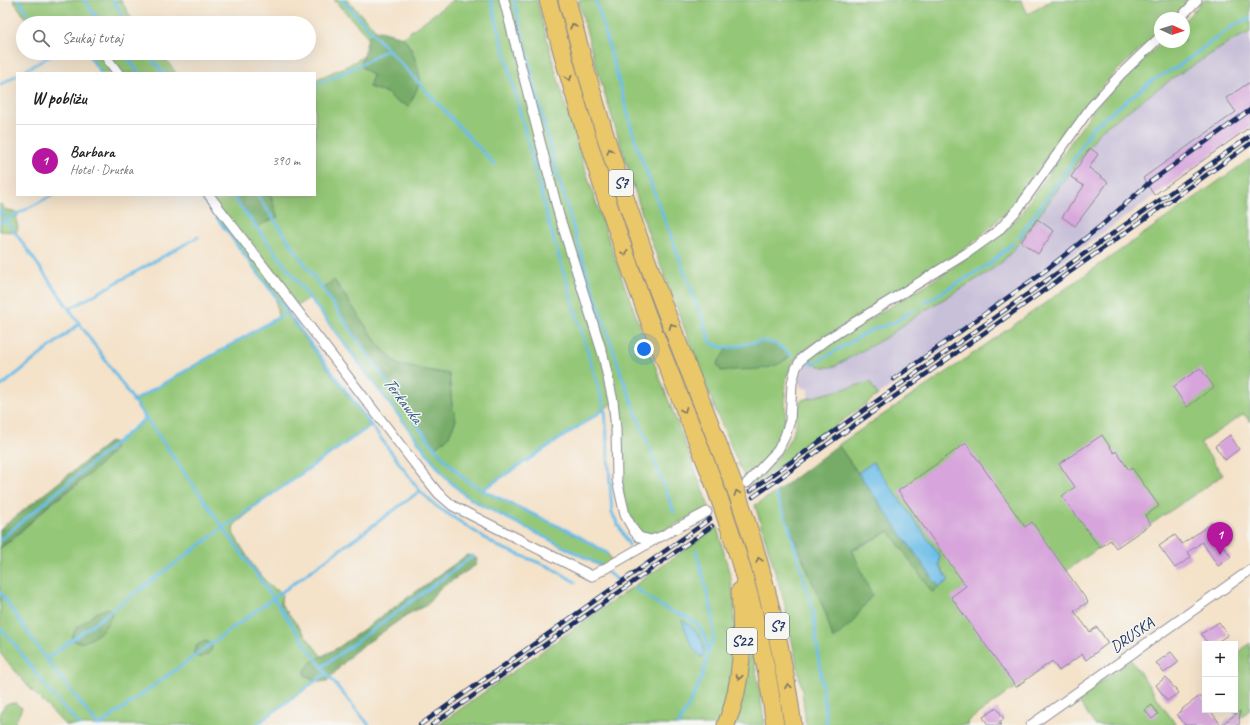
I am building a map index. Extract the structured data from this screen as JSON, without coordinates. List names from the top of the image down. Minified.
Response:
{"streets":{"highway":["S7","S22"],"street":["DRUSKA"]},"crossings":[["S7","S22"]],"water":["Terkawka"],"north":"right","page":{"search":"Szukaj tutaj","heading":"W pobliżu","list":[{"mark":"1","name":"Barbara","note":"Hotel · Druska","value":"390 m"}],"pins":"1","map_buttons":["+","−"]}}
